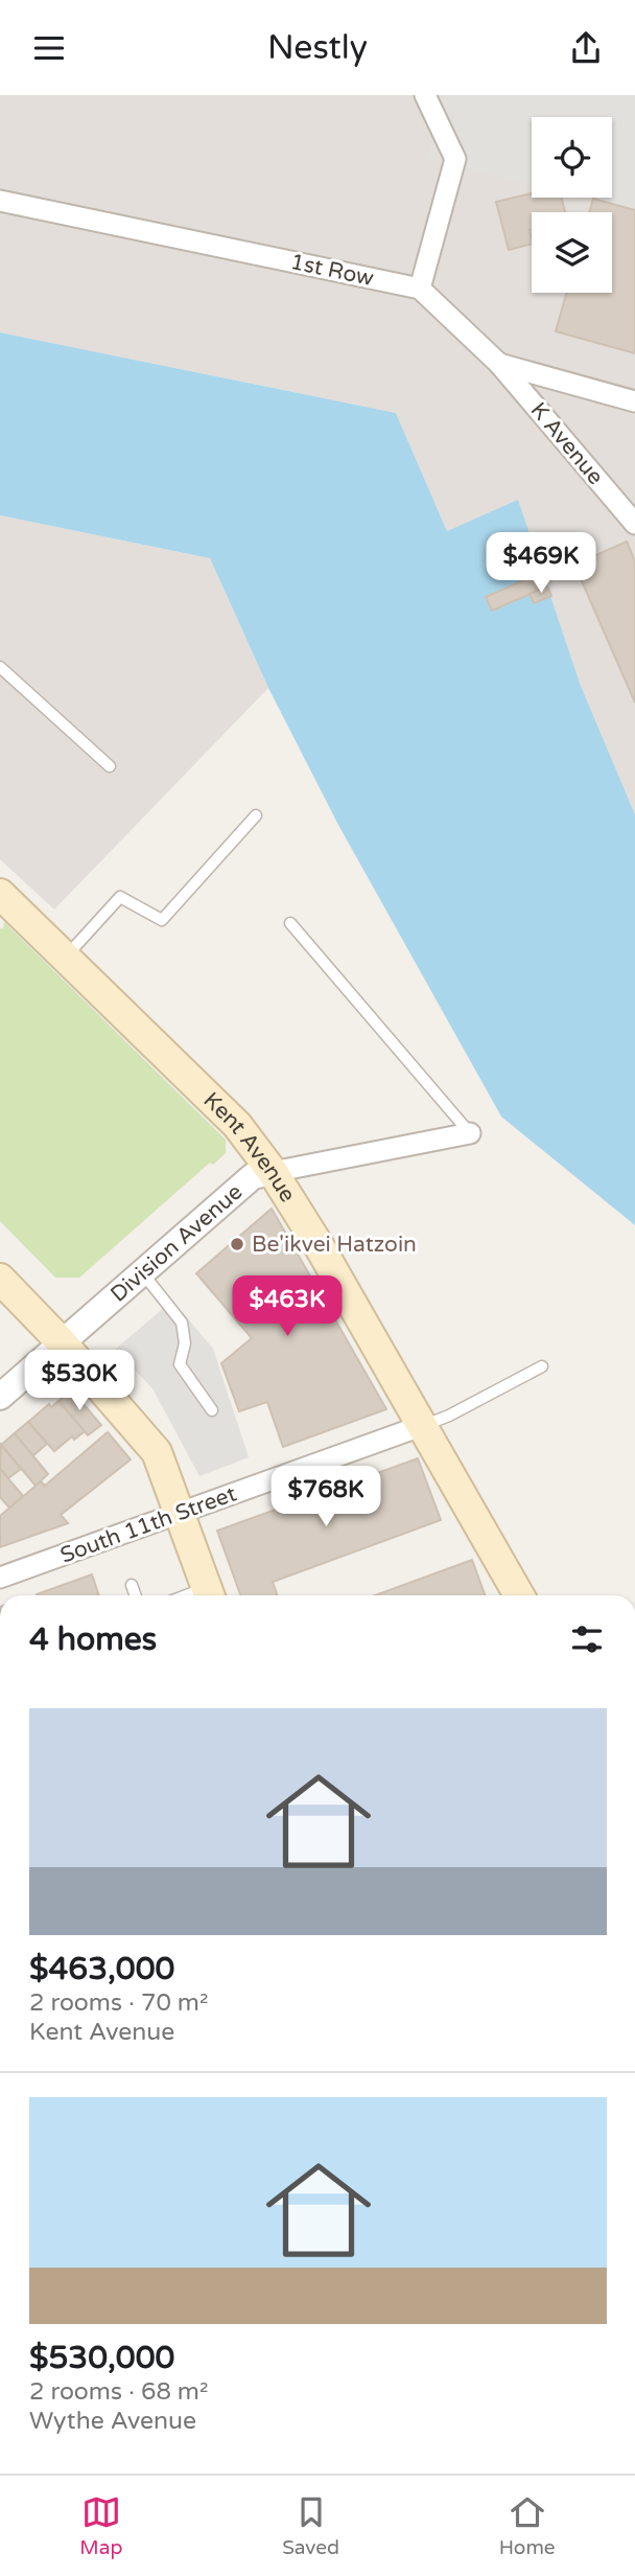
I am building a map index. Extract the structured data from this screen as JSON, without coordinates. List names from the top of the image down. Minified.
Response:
{"streets":{"main road":["Kent Avenue"],"street":["1st Row","K Avenue","Division Avenue","South 11th Street"]},"crossings":[["Kent Avenue","Division Avenue"],["Kent Avenue","South 11th Street"]],"places":["Be'ikvei Hatzoin"],"page":{"header":"Nestly","price":["$469K","$463K","$530K","$768K"],"heading":"4 homes","list":[{"name":"$463,000","note":"2 rooms · 70 m² · Kent Avenue"},{"name":"$530,000","note":"2 rooms · 68 m² · Wythe Avenue"}],"tabs":["Map","Saved","Home"]}}
